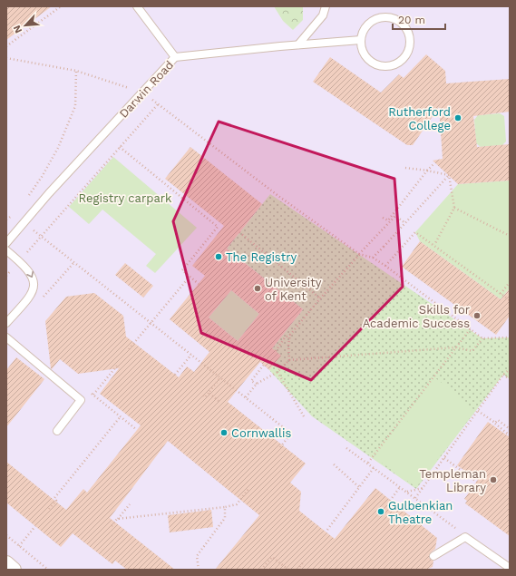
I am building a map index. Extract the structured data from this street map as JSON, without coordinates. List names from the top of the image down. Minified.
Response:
{"streets":{"lane":["Darwin Road"]},"parks":["Registry carpark"],"places":["Rutherford College","The Registry","University of Kent","Skills for Academic Success","Cornwallis","Templeman Library","Gulbenkian Theatre"],"scale_bar":"20 m","north":"bottom left"}
